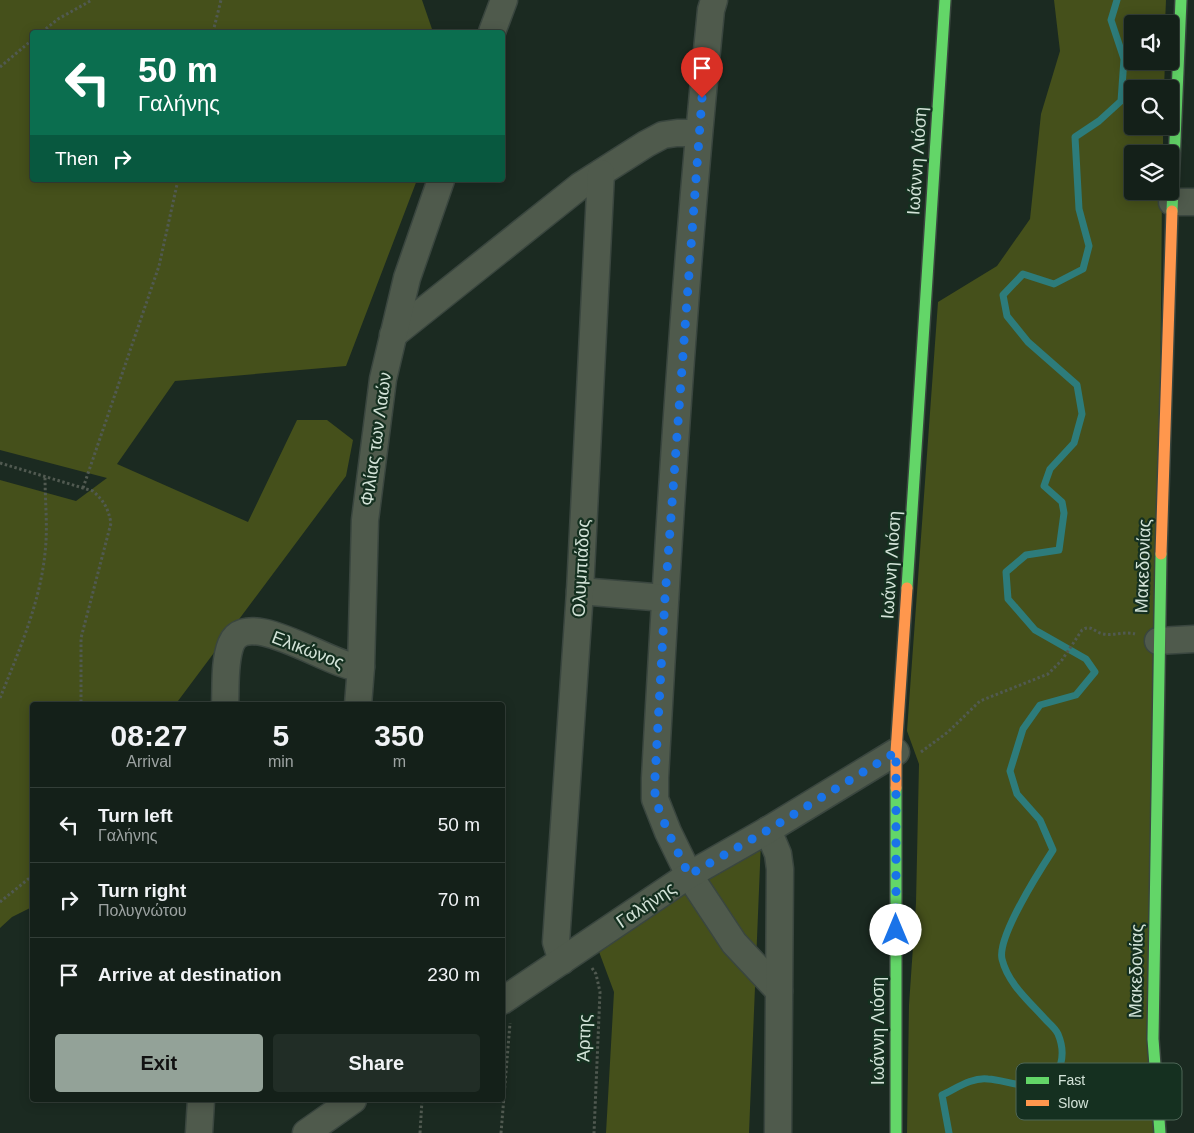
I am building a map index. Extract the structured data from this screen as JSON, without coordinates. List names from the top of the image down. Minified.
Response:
{"streets":{"street":["Ιωάννη Λιόση","Φιλίας των Λαών","Μακεδονίας","Ολυμπιάδος","Ελικώνος","Γαλήνης"],"path":["Άρτης"]},"crossings":[["Ιωάννη Λιόση","Γαλήνης"],["Φιλίας των Λαών","Ελικώνος"],["Ολυμπιάδος","Γαλήνης"],["Ολυμπιάδος","Άρτης"],["Γαλήνης","Άρτης"]],"legend":["Fast","Slow"],"page":{"turn":["50 m","Γαλήνης"],"then":"Then","eta":["08:27","Arrival","5","min","350","m"],"list":[{"name":"Turn left","note":"Γαλήνης","value":"50 m"},{"name":"Turn right","note":"Πολυγνώτου","value":"70 m"},{"name":"Arrive at destination","value":"230 m"}],"buttons":["Exit","Share"]}}
